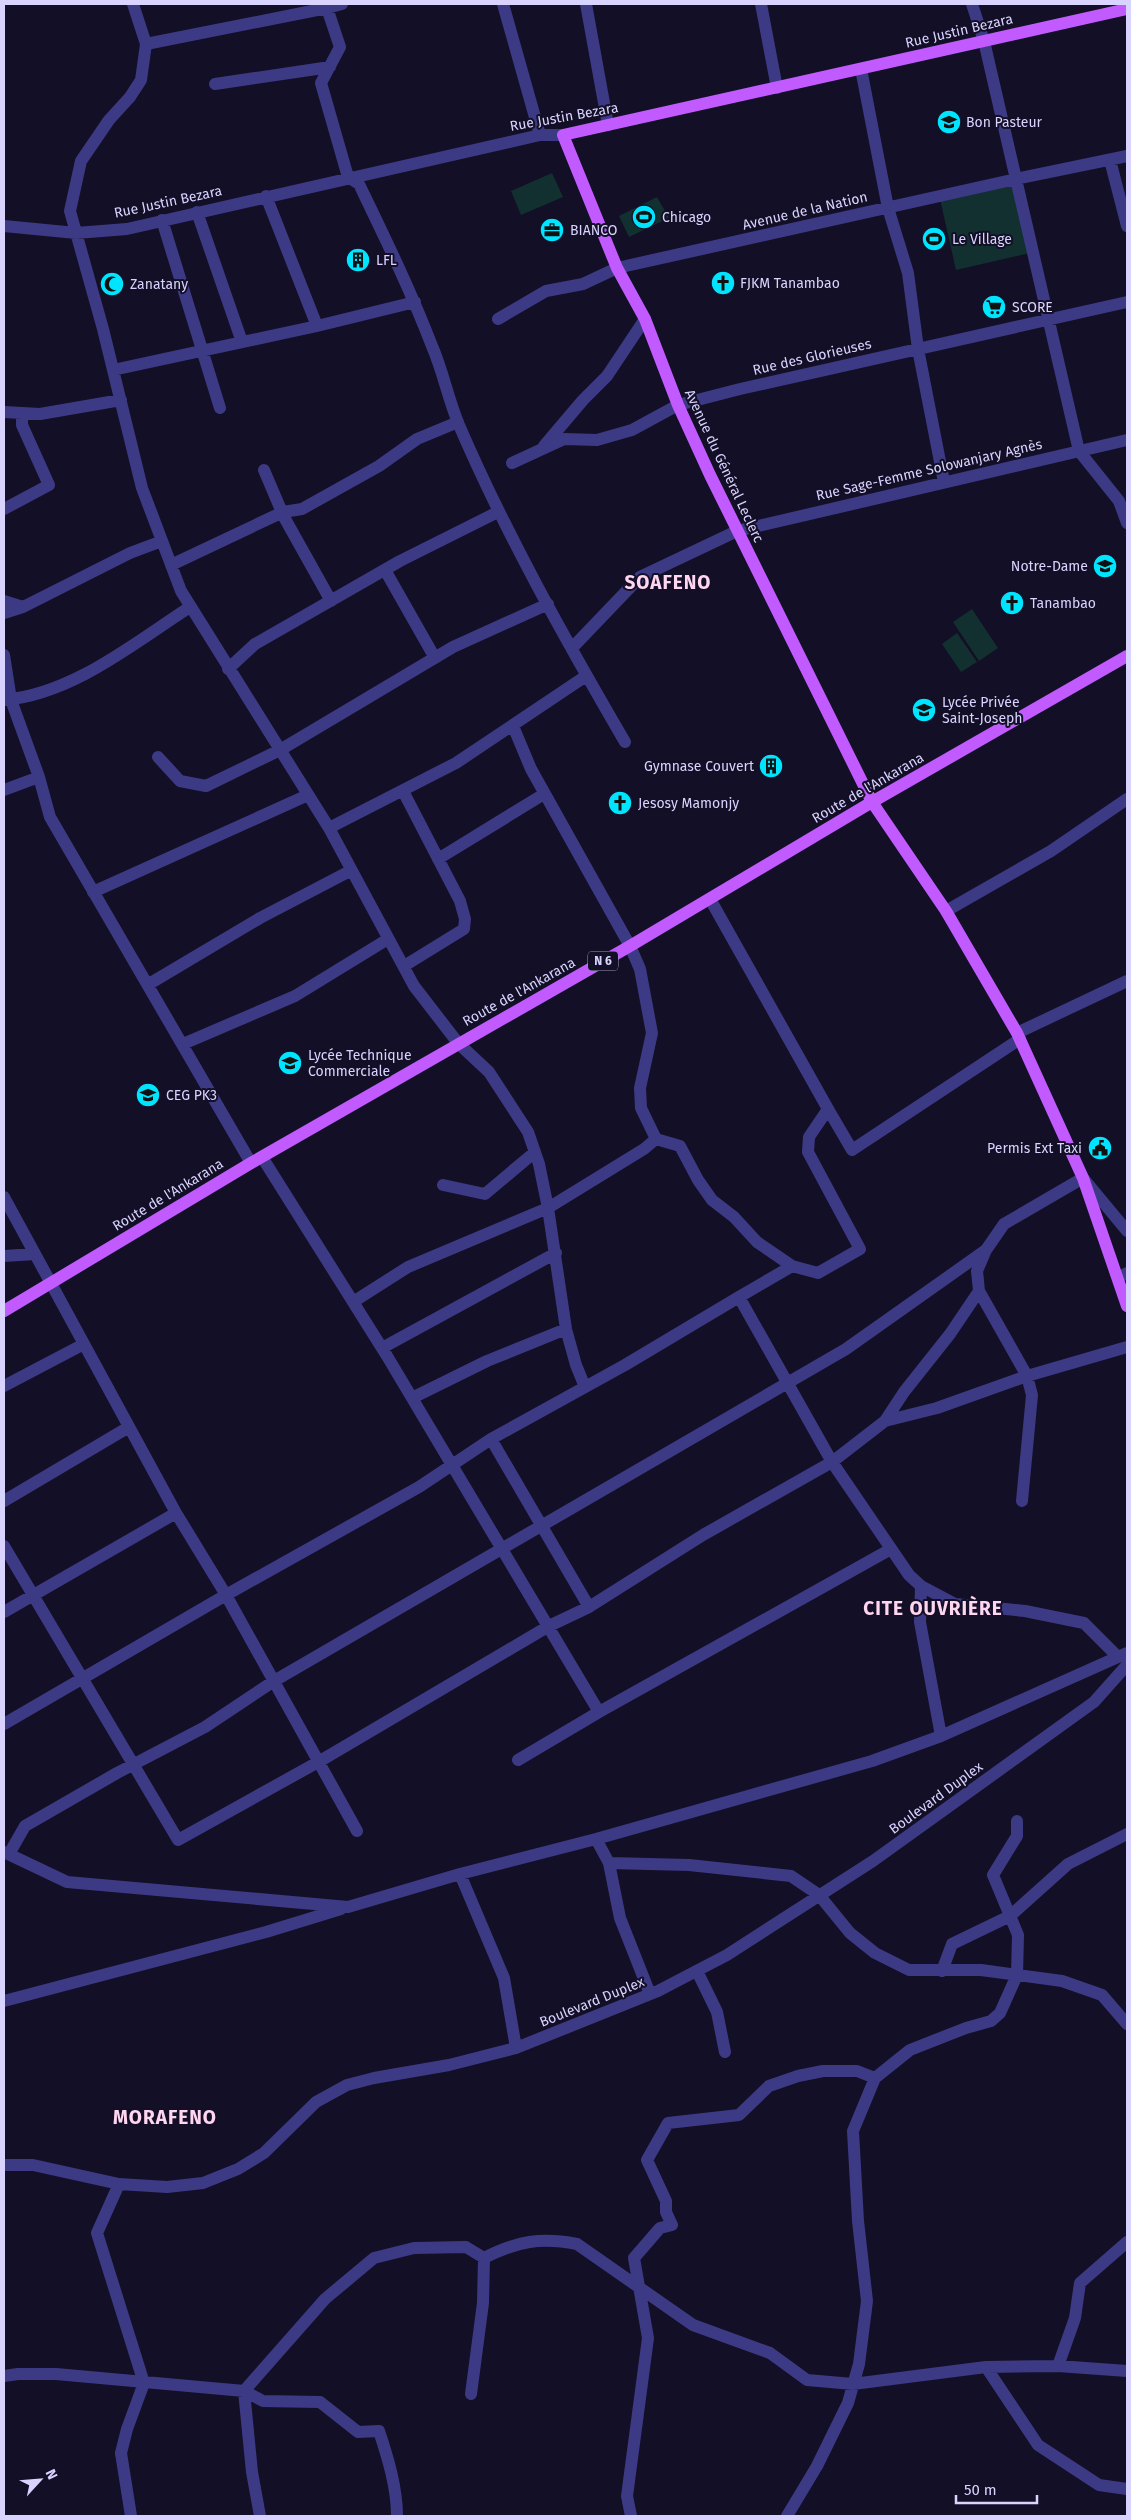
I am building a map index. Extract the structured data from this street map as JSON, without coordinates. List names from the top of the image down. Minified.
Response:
{"streets":{"main road":["Rue Justin Bezara","Avenue du Général Leclerc","Route de l'Ankarana","N 6"],"street":["Avenue de la Nation","Rue des Glorieuses","Rue Sage-Femme Solowanjary Agnès","Boulevard Duplex"]},"crossings":[["Rue Justin Bezara","Avenue du Général Leclerc"],["Avenue de la Nation","Avenue du Général Leclerc"],["Rue des Glorieuses","Avenue du Général Leclerc"],["Avenue du Général Leclerc","Rue Sage-Femme Solowanjary Agnès"],["Avenue du Général Leclerc","Route de l'Ankarana"]],"districts":["SOAFENO","CITE OUVRIÈRE","MORAFENO"],"places":{"school or university":["Bon Pasteur","Notre-Dame","Lycée Privée Saint-Joseph","Lycée Technique Commerciale","CEG PK3"],"sports":["Chicago","Le Village"],"office":["BIANCO"],"building":["LFL","Gymnase Couvert"],"church":["FJKM Tanambao","Tanambao","Jesosy Mamonjy"],"mosque":["Zanatany"],"supermarket":["SCORE"],"public building":["Permis Ext Taxi"]},"scale_bar":"50 m","north":"top right"}
